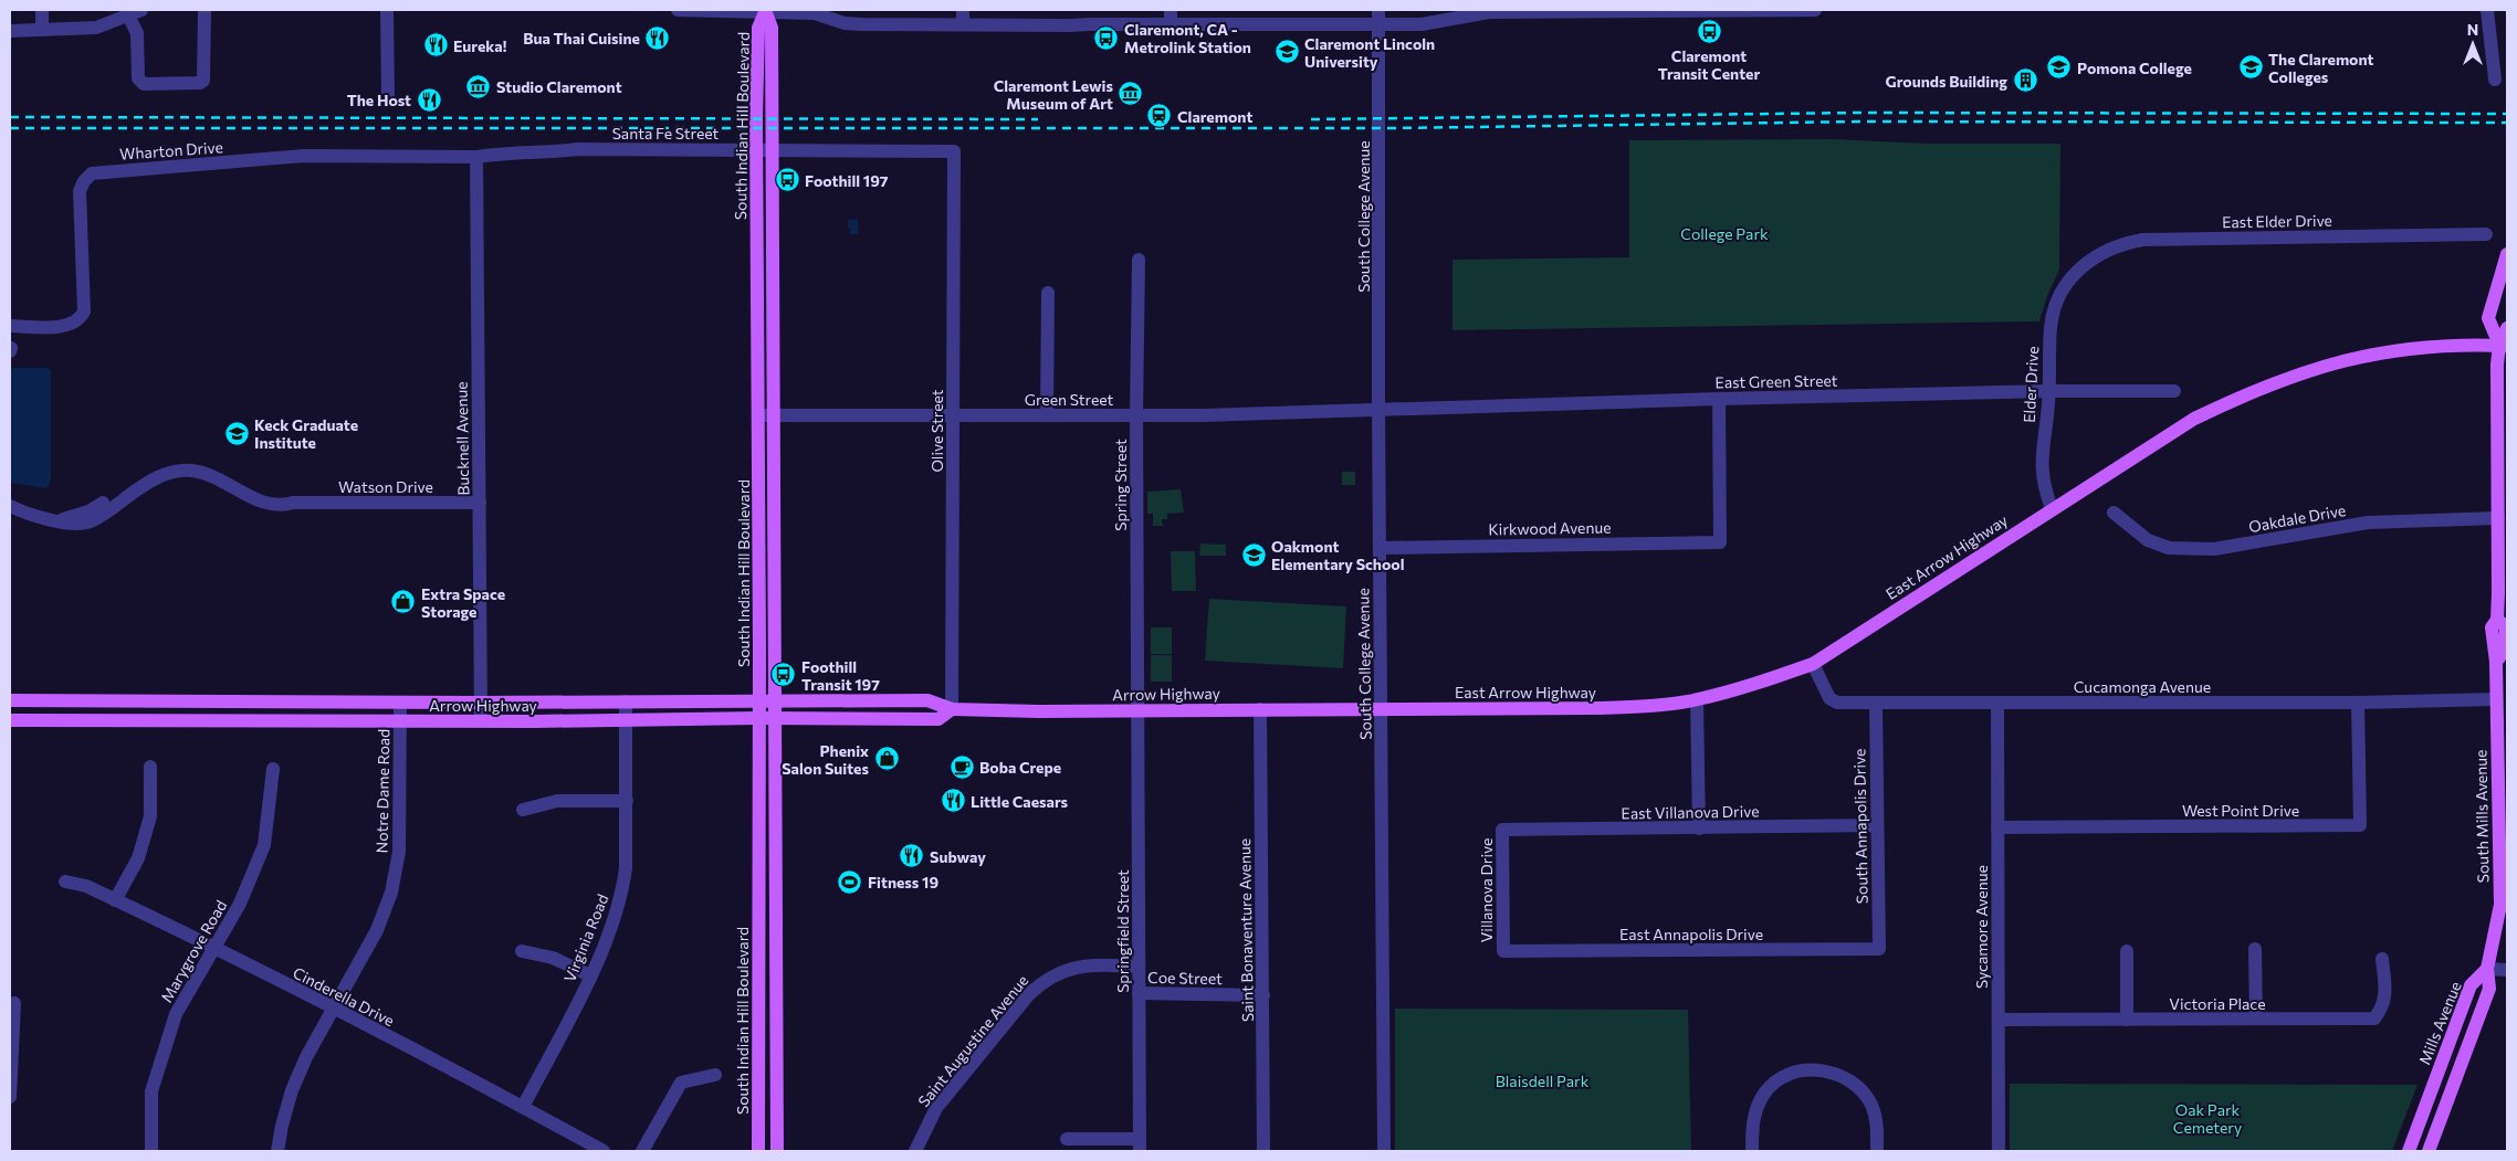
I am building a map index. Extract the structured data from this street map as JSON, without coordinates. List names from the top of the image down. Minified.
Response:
{"streets":{"main road":["South Indian Hill Boulevard","East Arrow Highway","Arrow Highway","South Mills Avenue","Mills Avenue"],"street":["Santa Fe Street","Wharton Drive","South College Avenue","East Elder Drive","East Green Street","Elder Drive","Green Street","Olive Street","Bucknell Avenue","Spring Street","Watson Drive","Oakdale Drive","Kirkwood Avenue","Cucamonga Avenue","Notre Dame Road","West Point Drive","East Villanova Drive","South Annapolis Drive","Villanova Drive","Sycamore Avenue","Saint Bonaventure Avenue","Springfield Street","East Annapolis Drive","Virginia Road","Marygrove Road","Coe Street","Cinderella Drive","Victoria Place","Saint Augustine Avenue"]},"crossings":[["South Indian Hill Boulevard","Santa Fe Street"],["South Indian Hill Boulevard","Green Street"],["South Indian Hill Boulevard","Arrow Highway"],["Santa Fe Street","Wharton Drive"],["Santa Fe Street","Olive Street"],["Santa Fe Street","Bucknell Avenue"],["Wharton Drive","Bucknell Avenue"],["South College Avenue","East Green Street"],["South College Avenue","Green Street"],["South College Avenue","Kirkwood Avenue"],["South College Avenue","East Arrow Highway"],["South College Avenue","Arrow Highway"],["East Elder Drive","Elder Drive"],["East Green Street","Elder Drive"],["East Green Street","Green Street"],["East Green Street","Kirkwood Avenue"],["Elder Drive","East Arrow Highway"],["Green Street","Olive Street"],["Green Street","Spring Street"],["Olive Street","Arrow Highway"],["Bucknell Avenue","Watson Drive"],["Bucknell Avenue","Arrow Highway"],["Spring Street","Arrow Highway"],["Spring Street","Springfield Street"],["Oakdale Drive","South Mills Avenue"],["East Arrow Highway","Cucamonga Avenue"],["East Arrow Highway","Arrow Highway"],["East Arrow Highway","South Mills Avenue"],["Cucamonga Avenue","West Point Drive"],["Cucamonga Avenue","South Mills Avenue"],["Cucamonga Avenue","South Annapolis Drive"],["Cucamonga Avenue","Sycamore Avenue"],["Arrow Highway","Notre Dame Road"],["Arrow Highway","Saint Bonaventure Avenue"],["Arrow Highway","Springfield Street"],["Arrow Highway","Virginia Road"],["Notre Dame Road","Cinderella Drive"],["West Point Drive","Sycamore Avenue"],["East Villanova Drive","South Annapolis Drive"],["East Villanova Drive","Villanova Drive"],["South Mills Avenue","Mills Avenue"],["South Annapolis Drive","East Annapolis Drive"],["Villanova Drive","East Annapolis Drive"],["Sycamore Avenue","Victoria Place"],["Saint Bonaventure Avenue","Coe Street"],["Springfield Street","Coe Street"],["Springfield Street","Saint Augustine Avenue"],["Virginia Road","Cinderella Drive"],["Marygrove Road","Cinderella Drive"]],"parks":["College Park","Blaisdell Park","Oak Park Cemetery"],"places":{"bus stop":["Claremont Transit Center","Claremont, CA - Metrolink Station","Foothill 197","Foothill Transit 197"],"restaurant":["Bua Thai Cuisine","Eureka!","The Host","Little Caesars","Subway"],"school or university":["Claremont Lincoln University","Pomona College","The Claremont Colleges","Keck Graduate Institute","Oakmont Elementary School"],"building":["Grounds Building"],"museum":["Studio Claremont","Claremont Lewis Museum of Art"],"station":["Claremont"],"shop":["Extra Space Storage","Phenix Salon Suites"],"cafe":["Boba Crepe"],"sports":["Fitness 19"]},"north":"top"}
